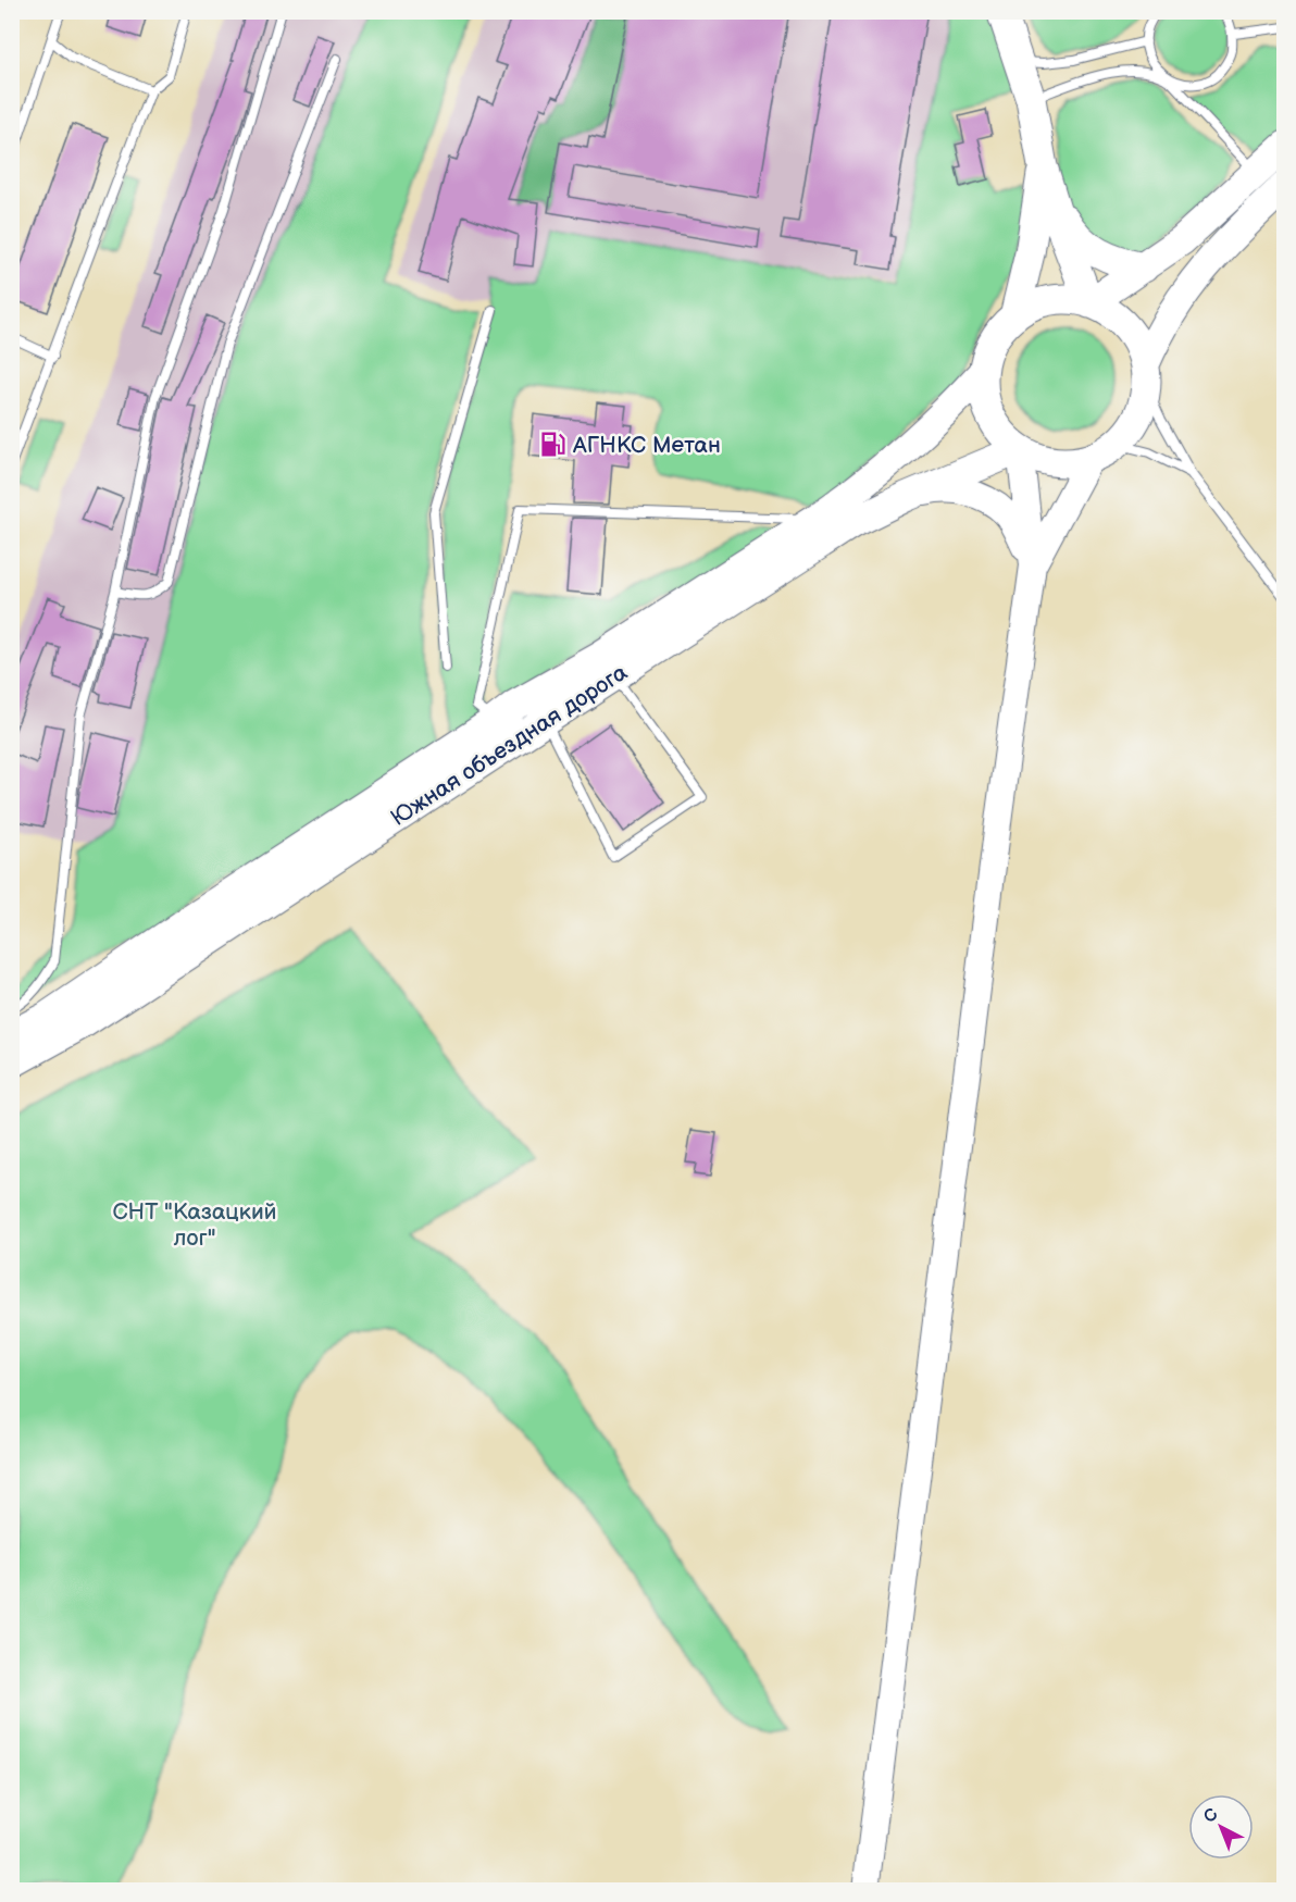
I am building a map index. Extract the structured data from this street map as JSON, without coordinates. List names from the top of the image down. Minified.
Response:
{"streets":{"main road":["Южная объездная дорога"]},"parks":["СНТ \"Казацкий лог\""],"places":{"fuel station":["АГНКС Метан"]},"north":"top left"}
